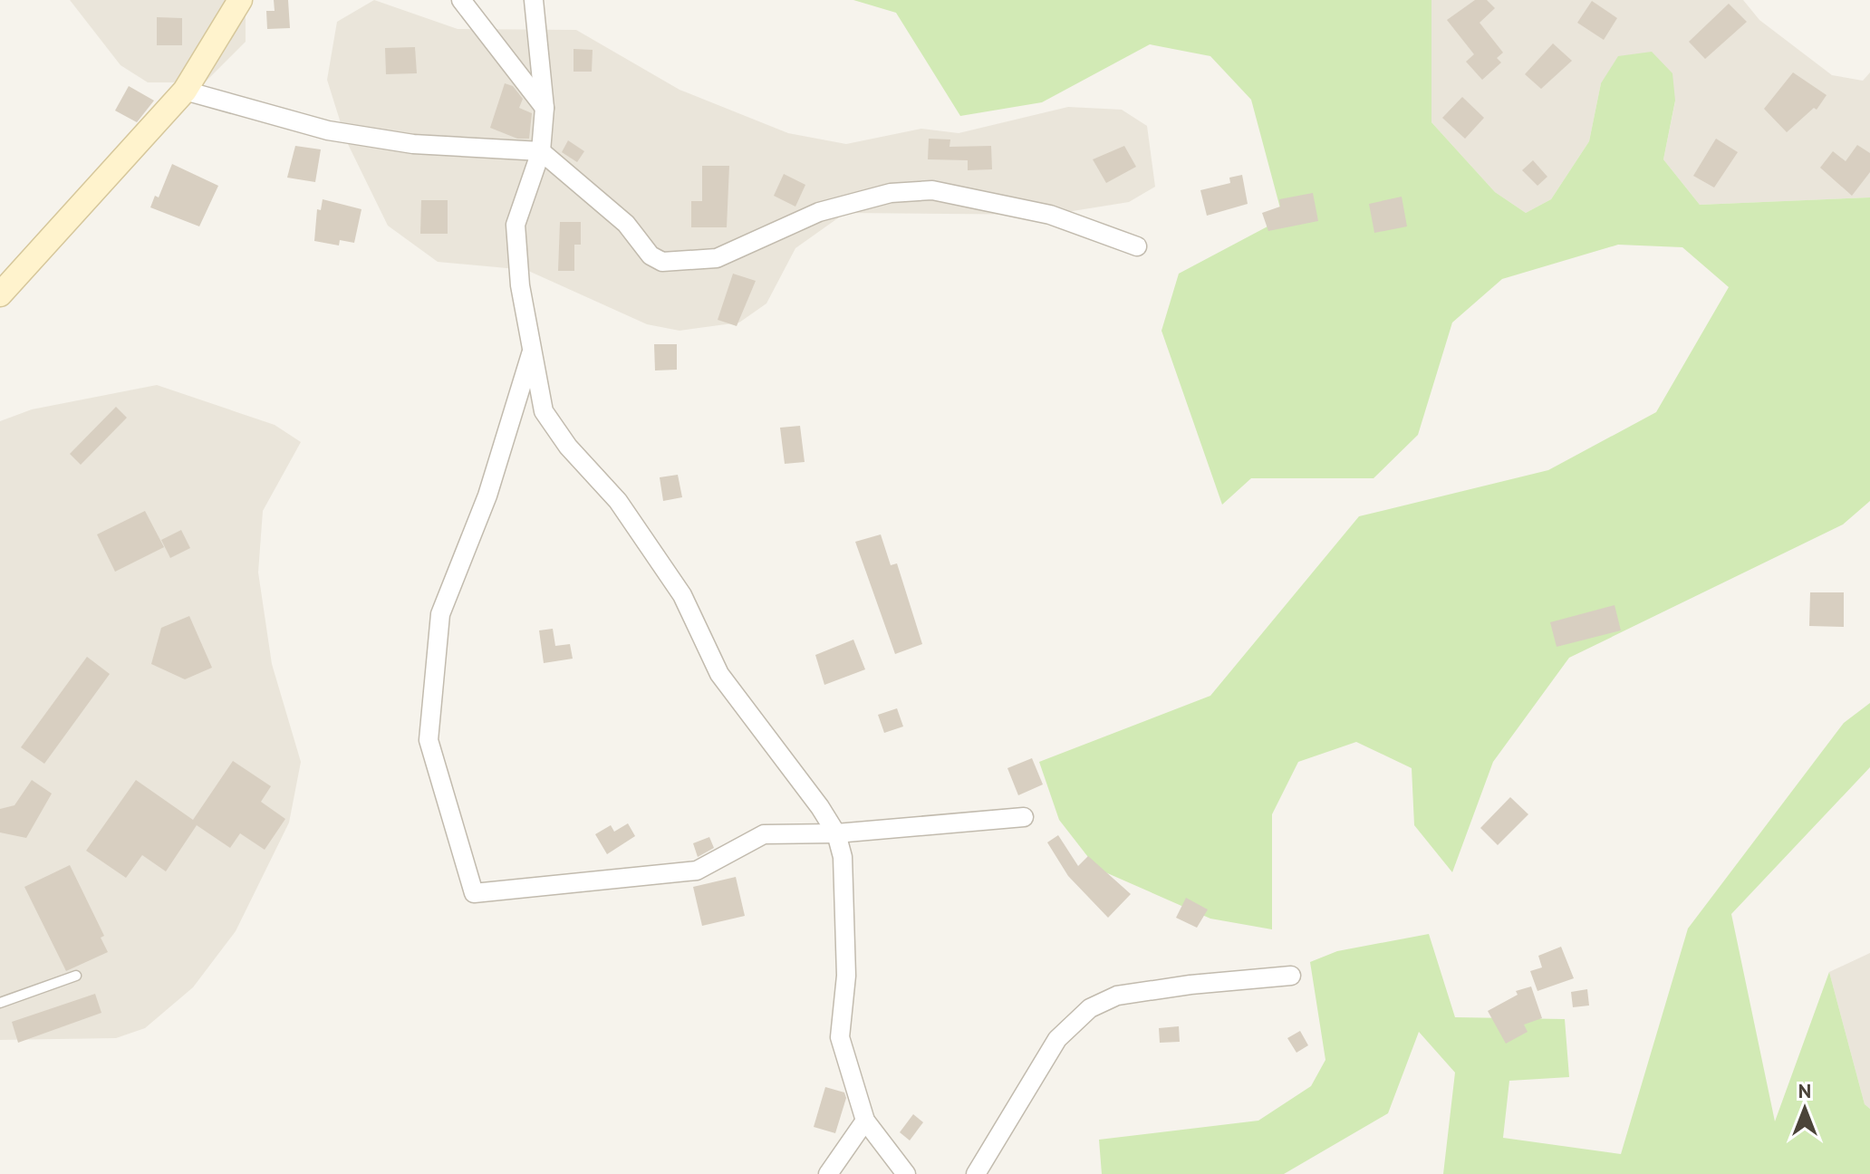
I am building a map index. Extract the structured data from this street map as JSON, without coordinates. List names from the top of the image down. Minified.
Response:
{"north":"top"}
